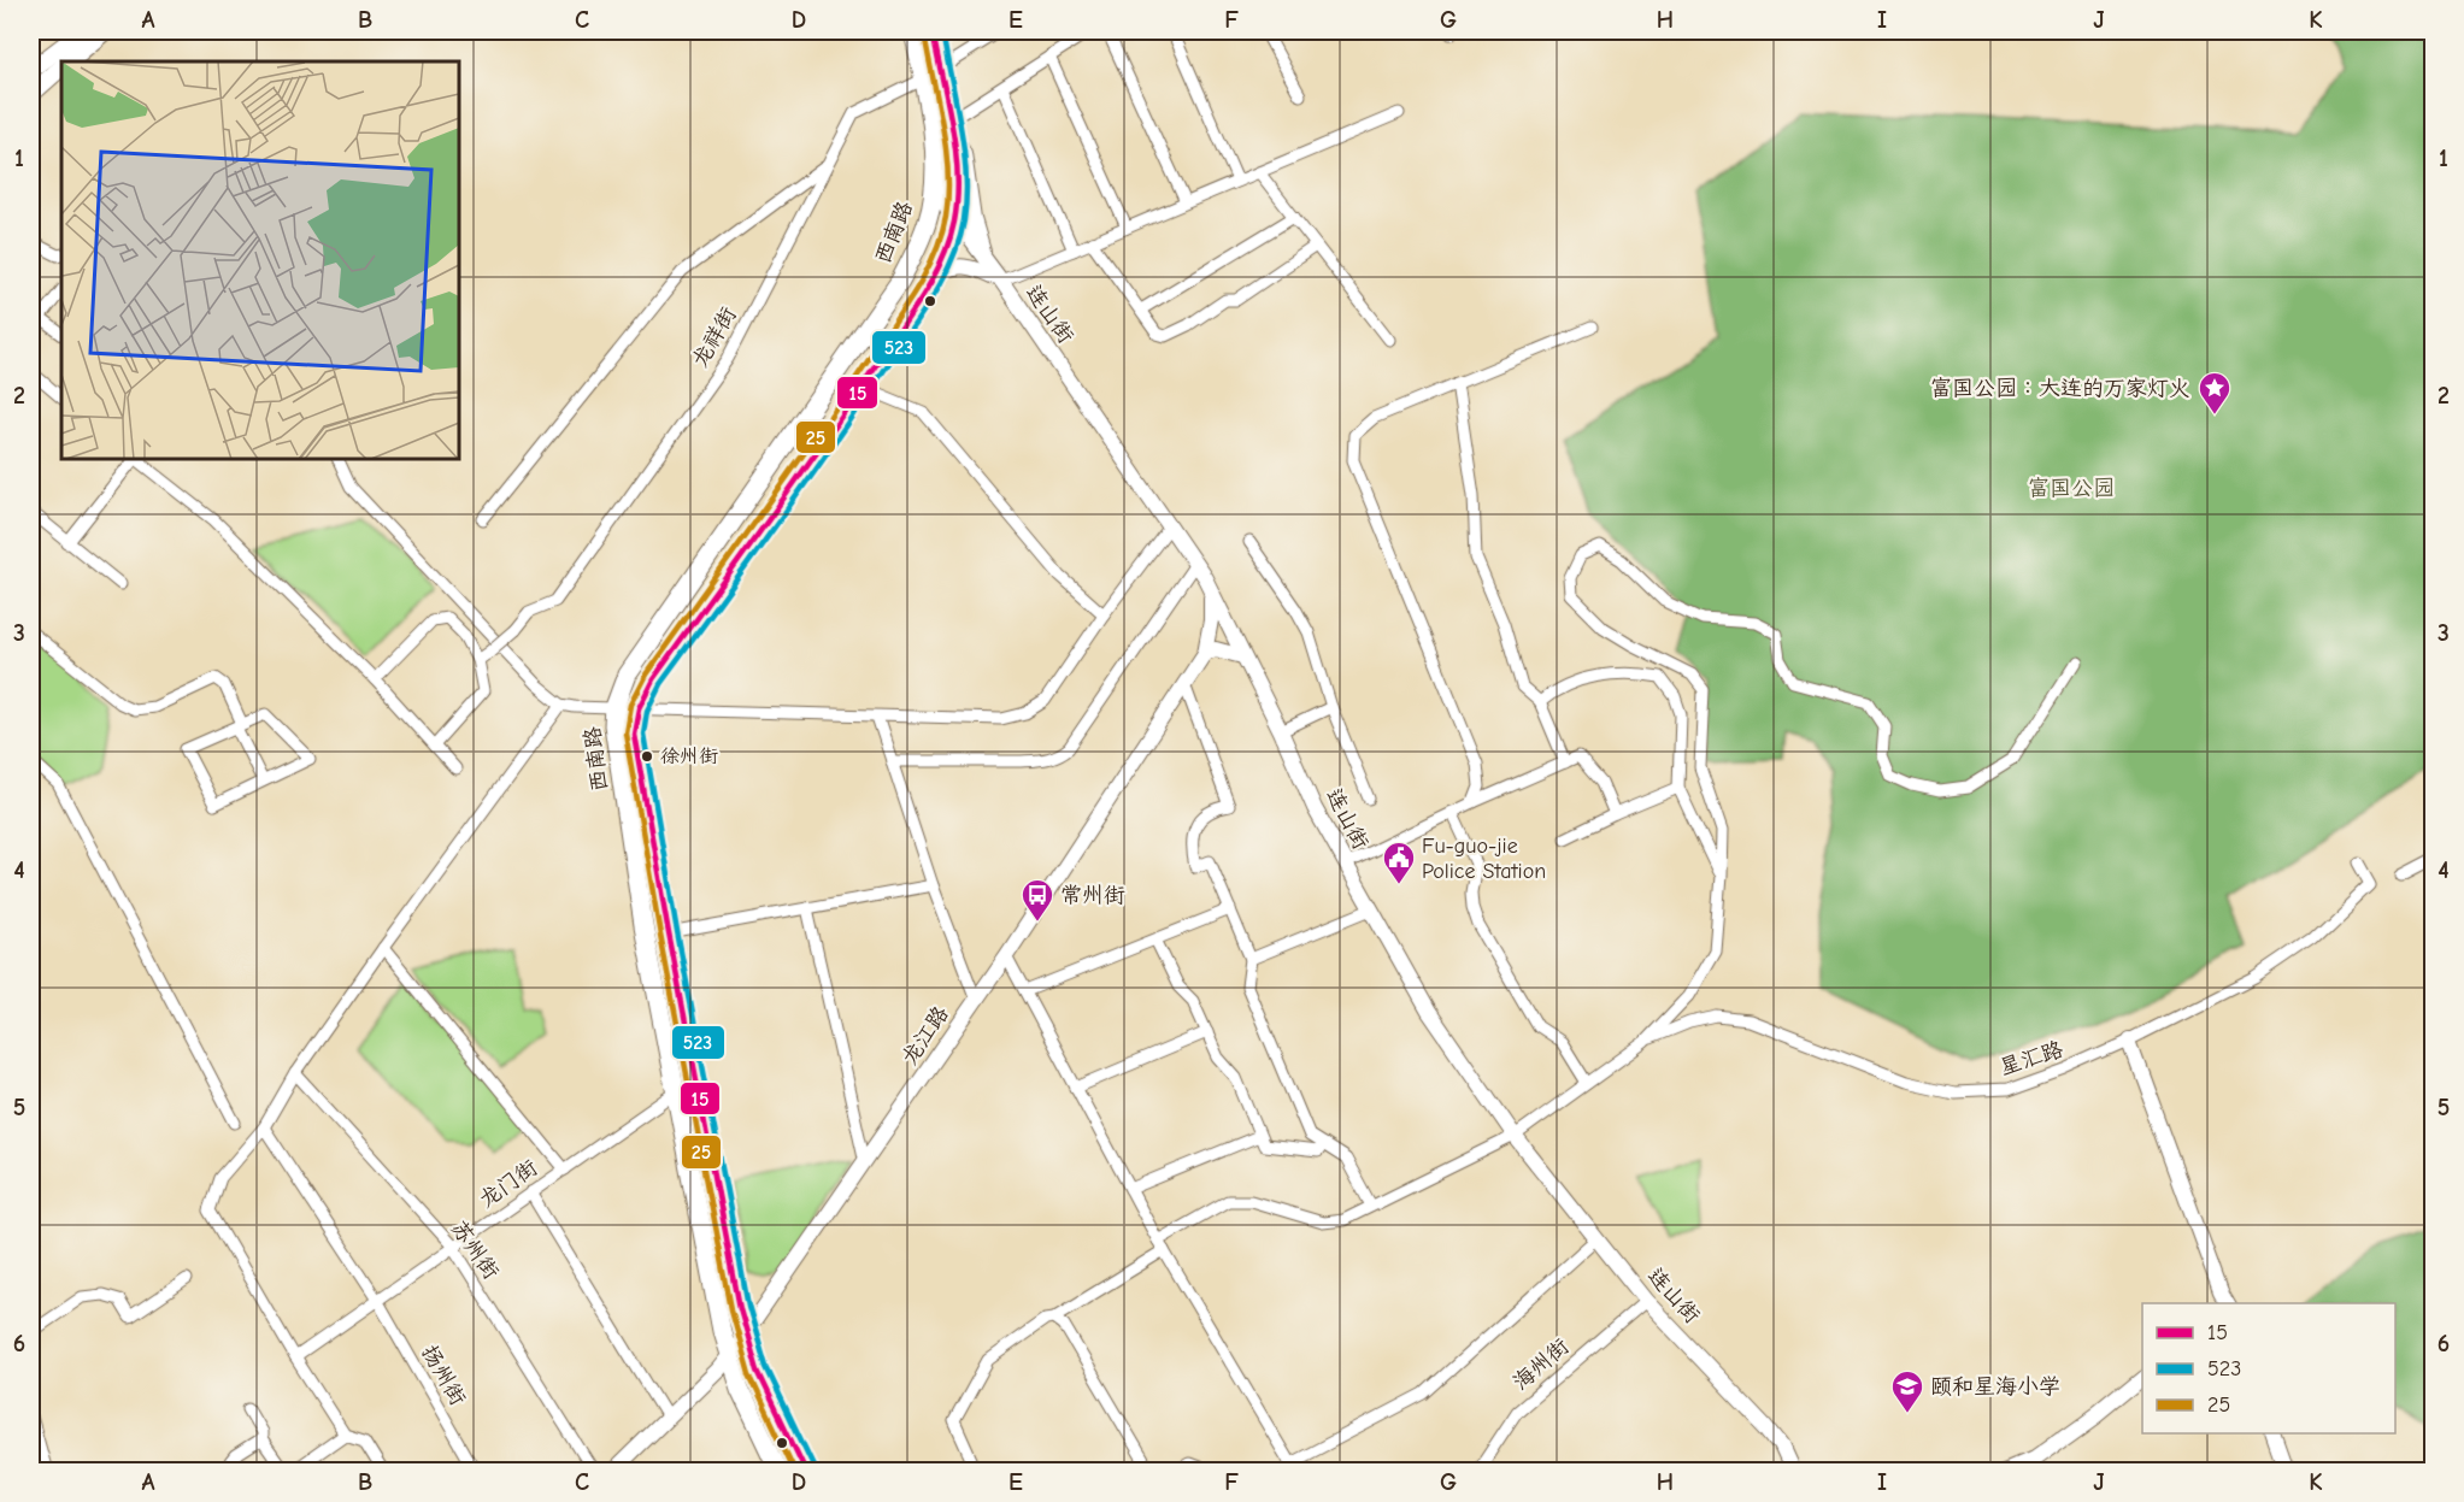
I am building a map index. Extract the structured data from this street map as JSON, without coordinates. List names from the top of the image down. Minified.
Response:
{"streets":{"main road":["西南路"],"street":["连山街","龙祥街","龙江路","星汇路","龙门街","苏州街","海州街","扬州街"]},"crossings":[["西南路","连山街"],["西南路","龙祥街"],["西南路","龙江路"],["西南路","龙门街"],["连山街","龙江路"],["连山街","海州街"],["龙门街","苏州街"],["龙门街","扬州街"]],"parks":["富国公园"],"places":{"place":["富国公园：大连的万家灯火"],"other":["徐州街"],"public building":["Fu-guo-jie Police Station"],"bus stop":["常州街"],"school or university":["颐和星海小学"]},"lines":["transit line 15","transit line 523","transit line 25"],"legend":["15","523","25"],"grid":{"columns":["A","B","C","D","E","F","G","H","I","J","K"],"rows":["1","2","3","4","5","6"]}}
